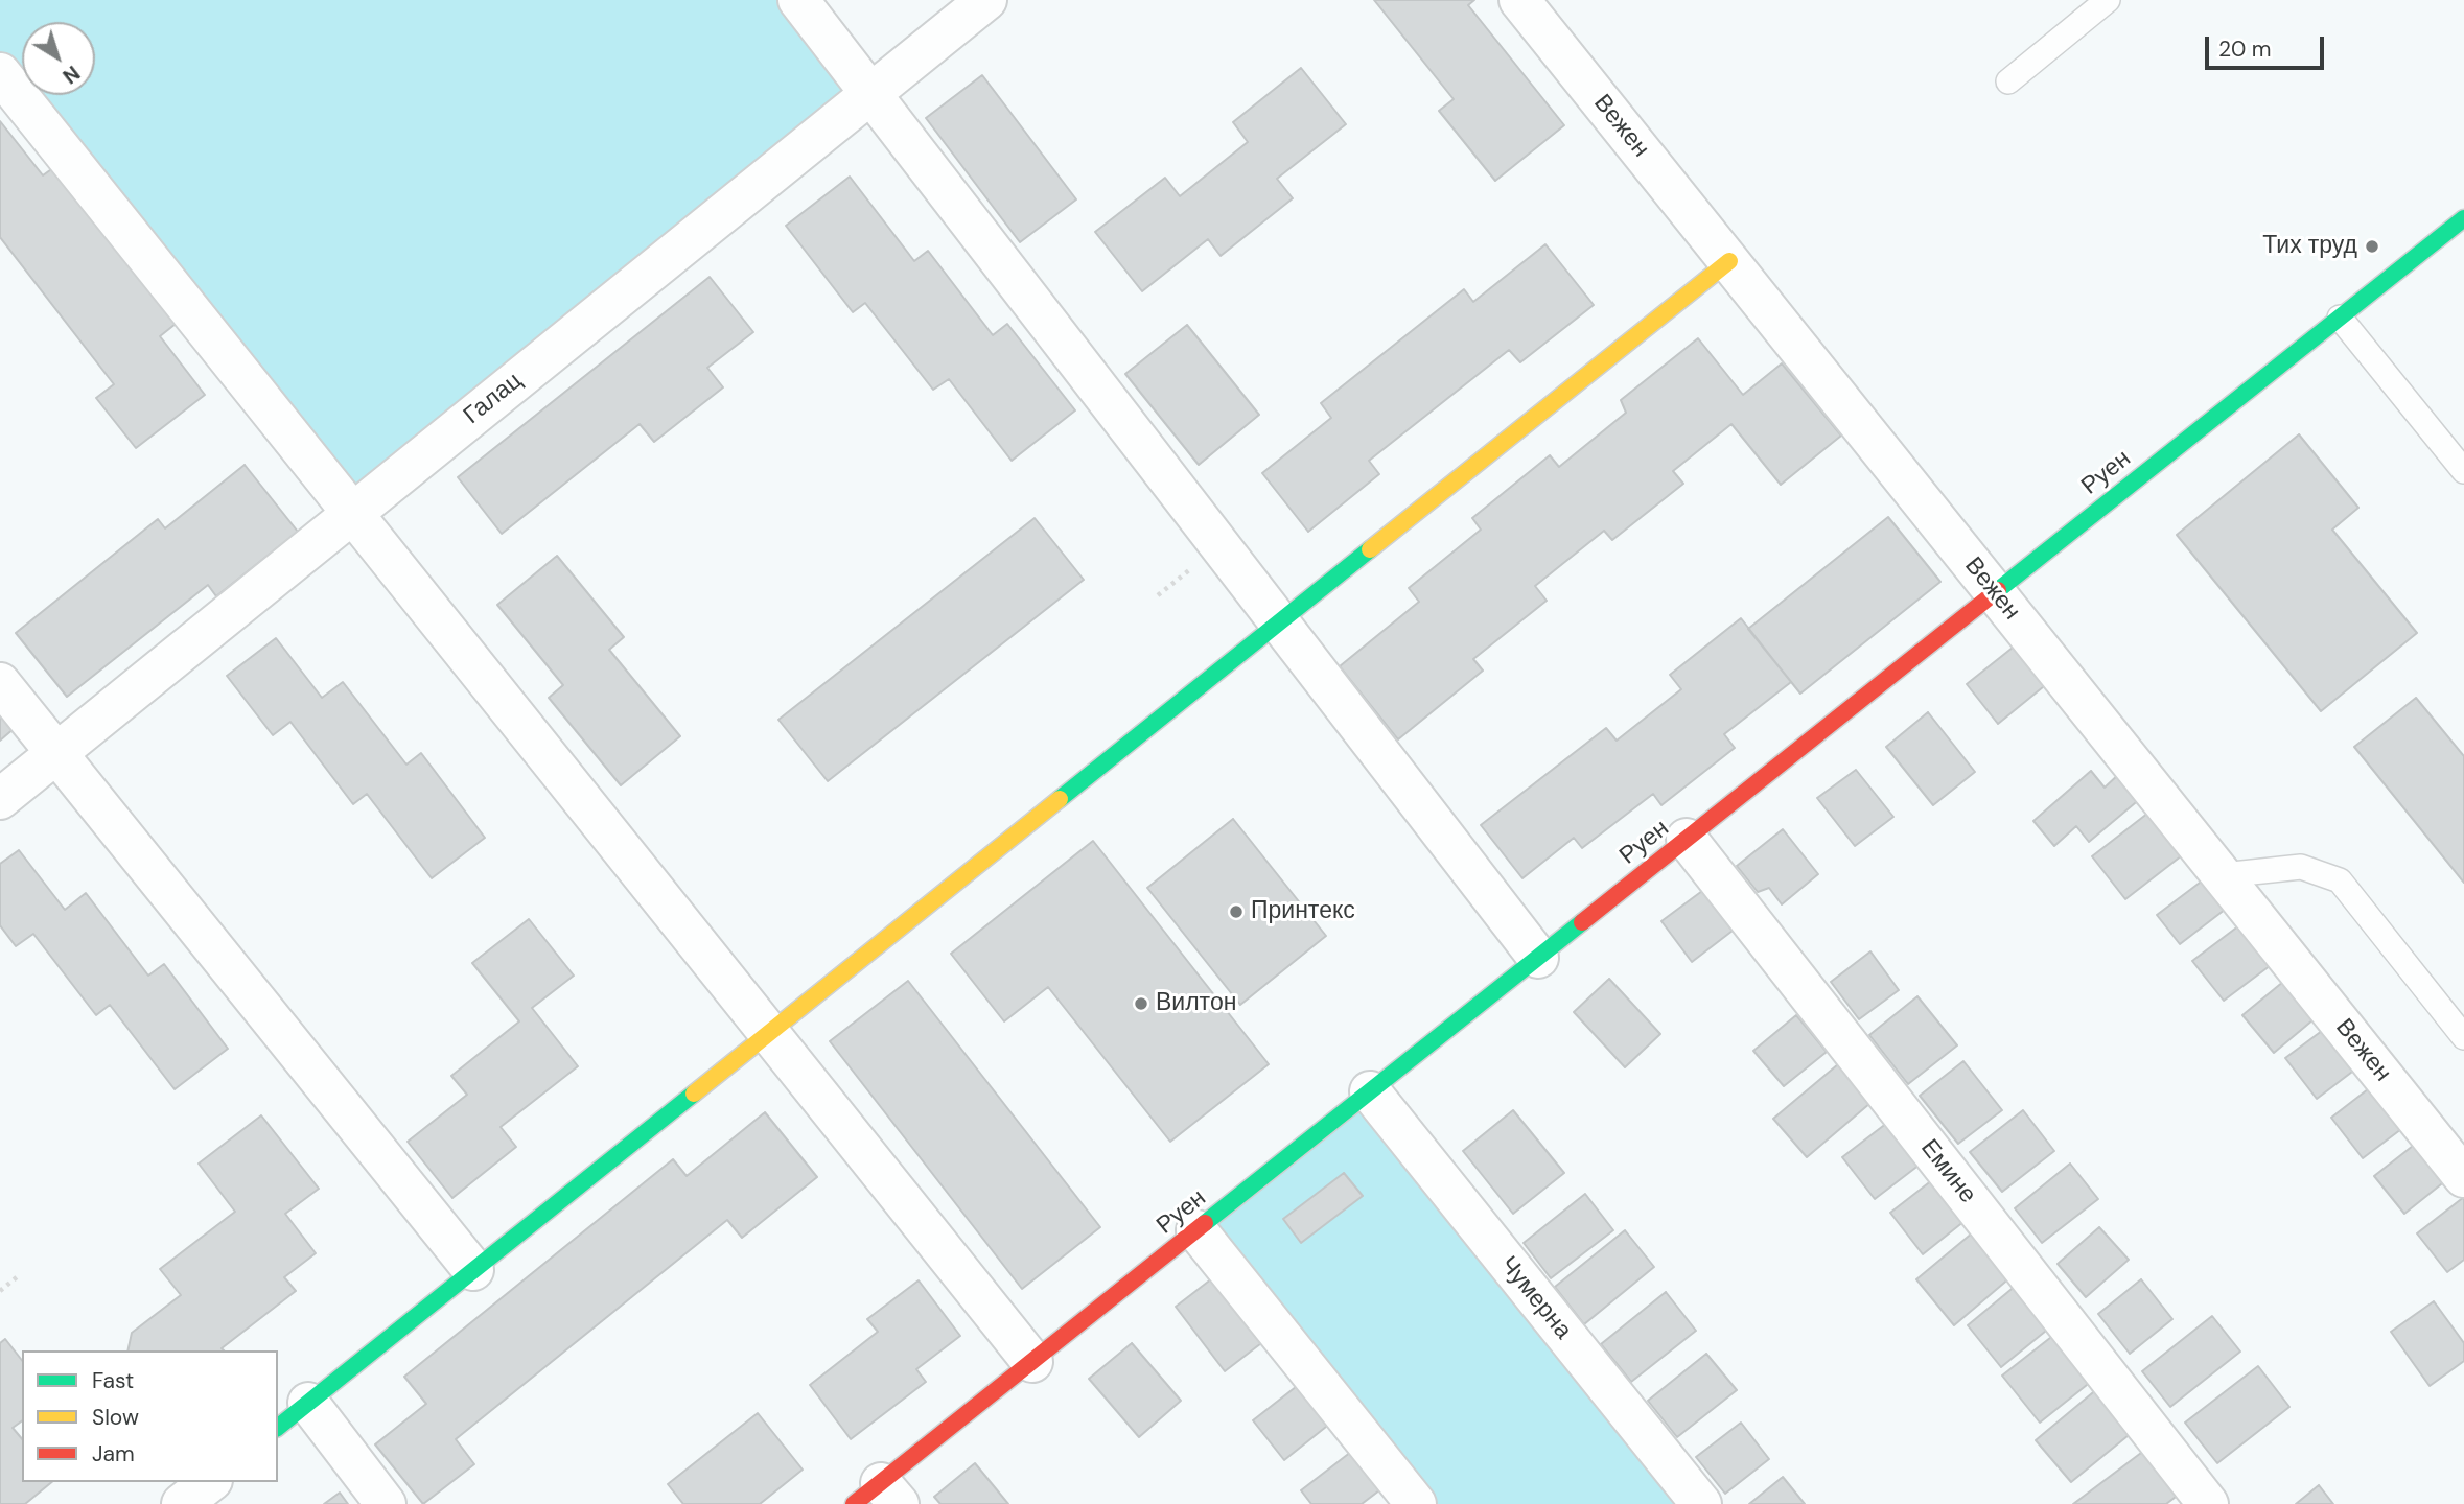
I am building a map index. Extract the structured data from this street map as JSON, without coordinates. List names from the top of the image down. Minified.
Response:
{"streets":{"street":["Вежен","Галац","Руен","Емине","Чумерна"]},"crossings":[["Вежен","Руен"],["Руен","Емине"],["Руен","Чумерна"]],"places":["Тих труд","Принтекс","Вилтон"],"legend":["Fast","Slow","Jam"],"scale_bar":"20 m","north":"bottom right"}
